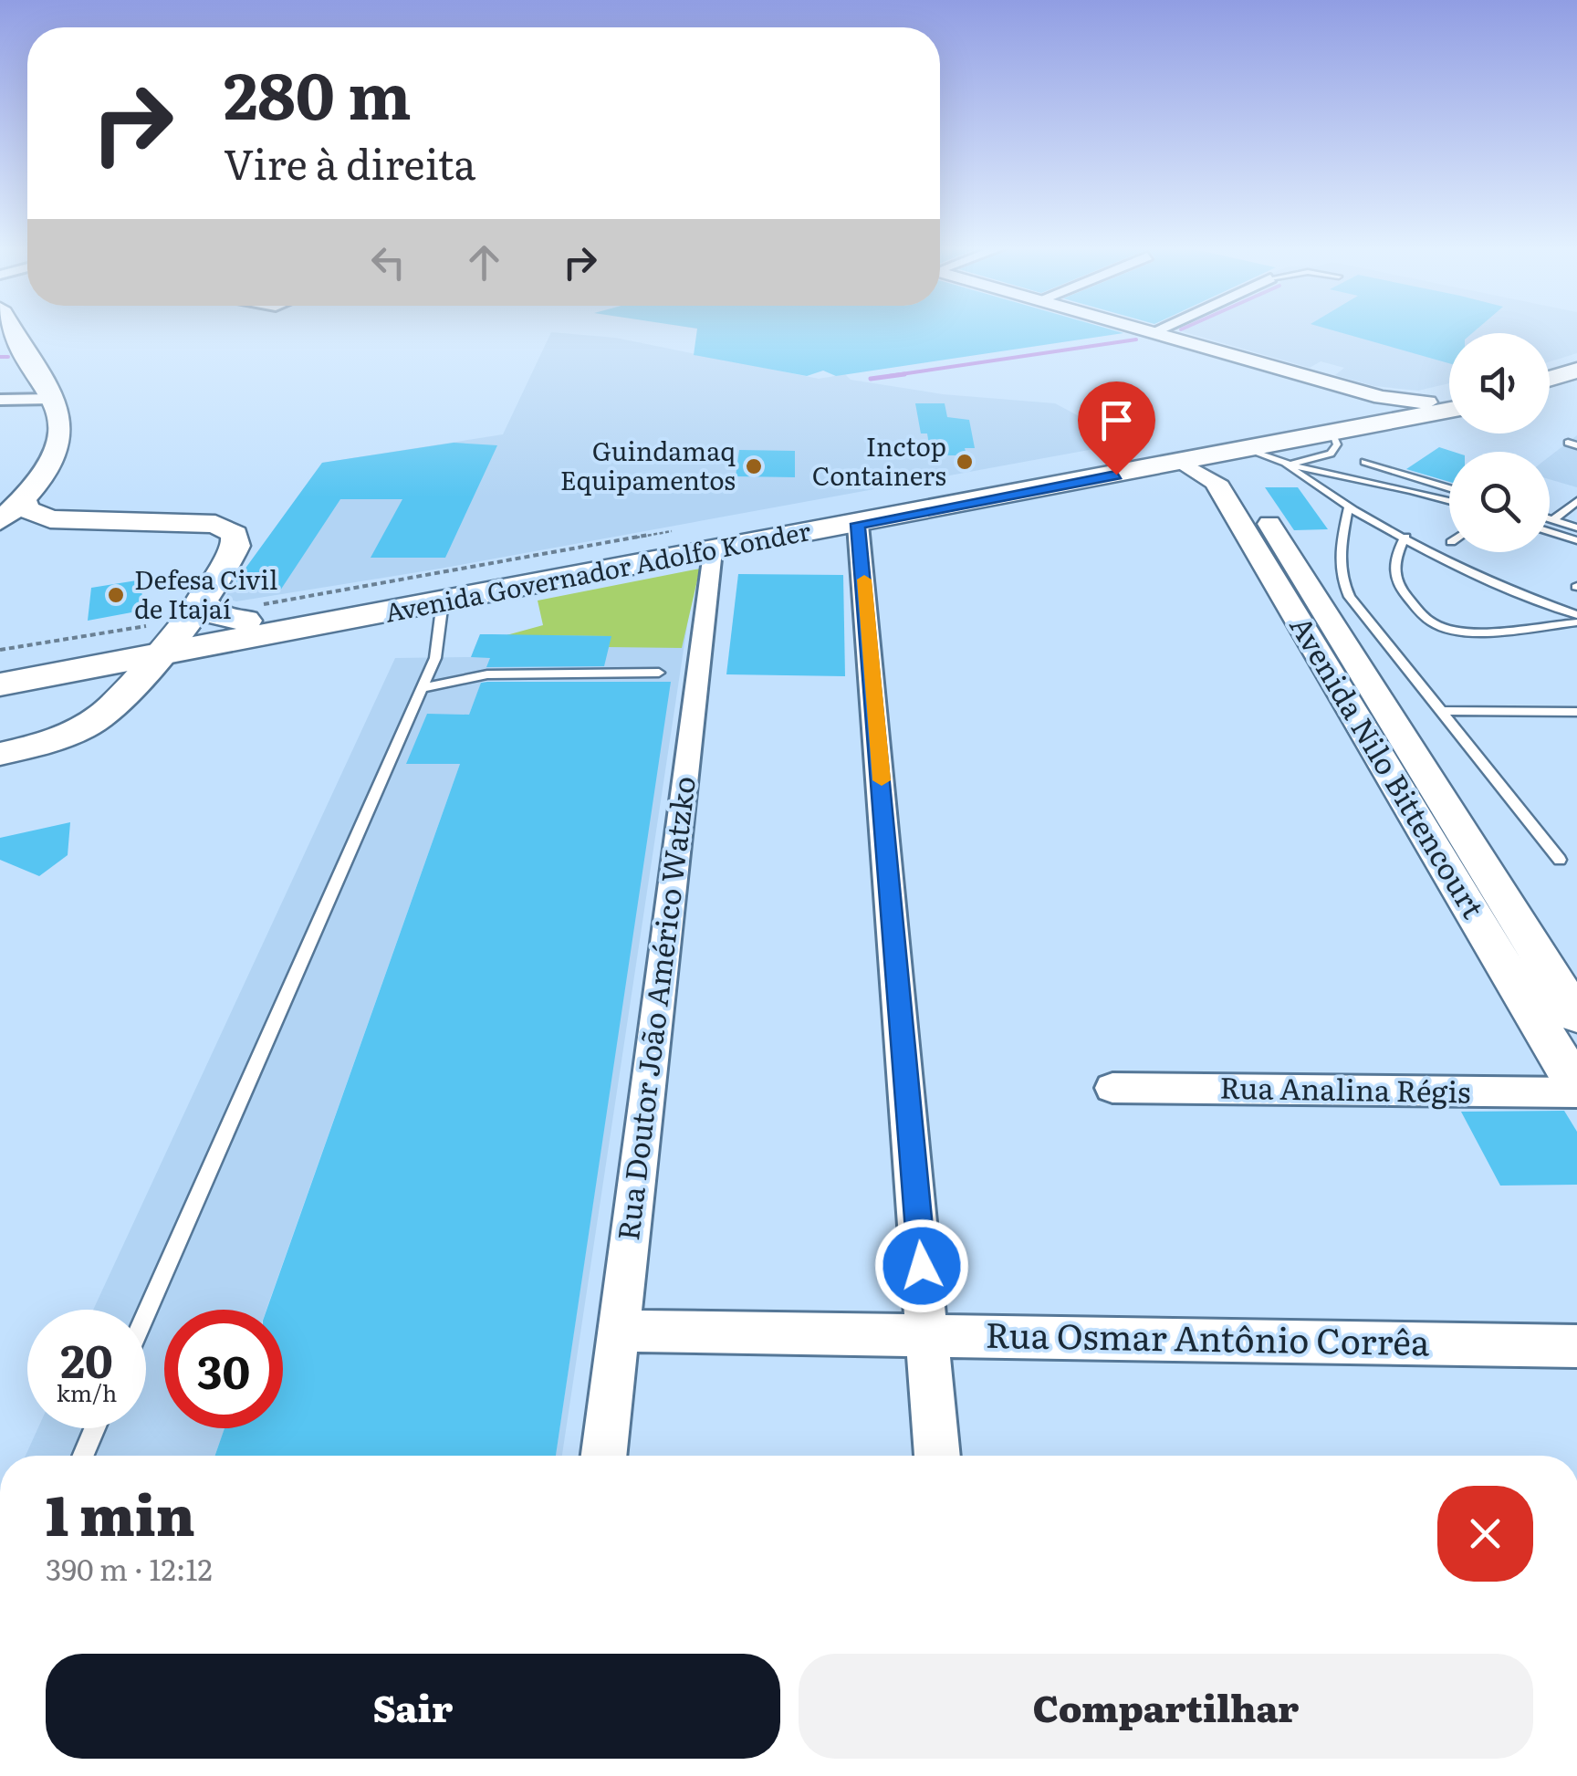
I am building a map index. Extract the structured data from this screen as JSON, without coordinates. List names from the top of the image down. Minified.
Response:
{"streets":{"main road":["Avenida Governador Adolfo Konder"],"street":["Avenida Nilo Bittencourt","Rua Doutor João Américo Watzko","Rua Analina Régis","Rua Osmar Antônio Corrêa"]},"crossings":[["Avenida Governador Adolfo Konder","Avenida Nilo Bittencourt"],["Avenida Governador Adolfo Konder","Rua Doutor João Américo Watzko"],["Avenida Nilo Bittencourt","Rua Analina Régis"],["Rua Doutor João Américo Watzko","Rua Osmar Antônio Corrêa"]],"places":["Inctop Containers","Guindamaq Equipamentos","Defesa Civil de Itajaí"],"page":{"turn":["280 m","Vire à direita"],"speed":"20 km/h","limit":"30","heading":["1 min","390 m · 12:12"],"buttons":["Sair","Compartilhar"]}}
